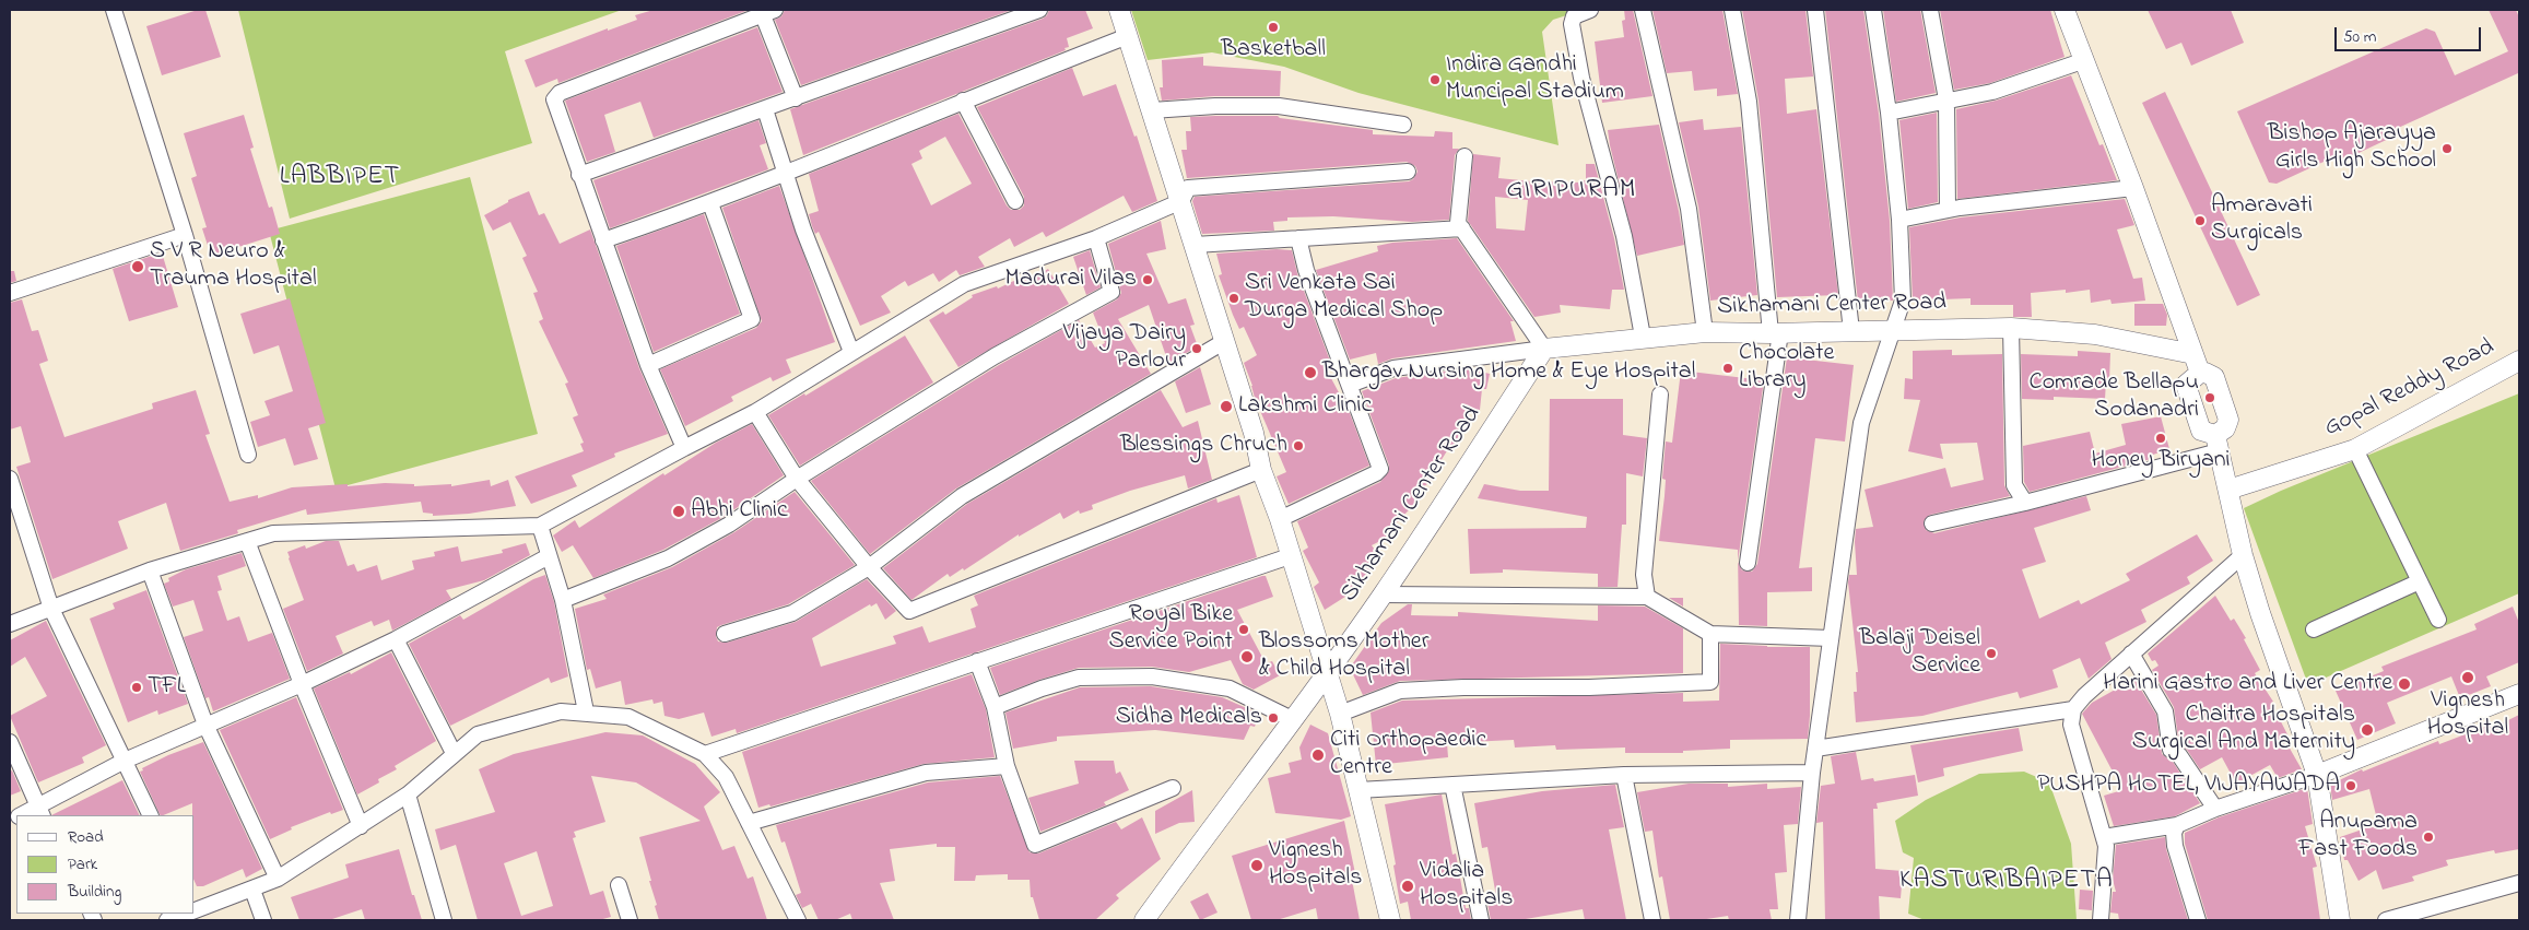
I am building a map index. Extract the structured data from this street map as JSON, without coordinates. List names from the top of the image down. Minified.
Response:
{"streets":{"street":["Sikhamani Center Road","Gopal Reddy Road"]},"districts":["LABBIPET","GIRIPURAM","KASTURIBAIPETA"],"places":["Basketball","Indira Gandhi Muncipal Stadium","Bishop Ajarayya Girls High School","Amaravati Surgicals","S V R Neuro & Trauma Hospital","Madurai Vilas","Sri Venkata Sai Durga Medical Shop","Vijaya Dairy Parlour","Chocolate Library","Bhargav Nursing Home & Eye Hospital","Comrade Bellapu Sodanadri","Lakshmi Clinic","Honey Biryani","Blessings Chruch","Abhi Clinic","Royal Bike Service Point","Balaji Deisel Service","Blossoms Mother & Child Hospital","Vignesh Hospital","Harini Gastro and Liver Centre","TFL","Sidha Medicals","Chaitra Hospitals Surgical And Maternity","Citi Orthopaedic Centre","PUSHPA HOTEL, VIJAYAWADA","Anupama Fast Foods","Vignesh Hospitals","Vidalia Hospitals"],"legend":["Road","Park","Building"],"scale_bar":"50 m"}
